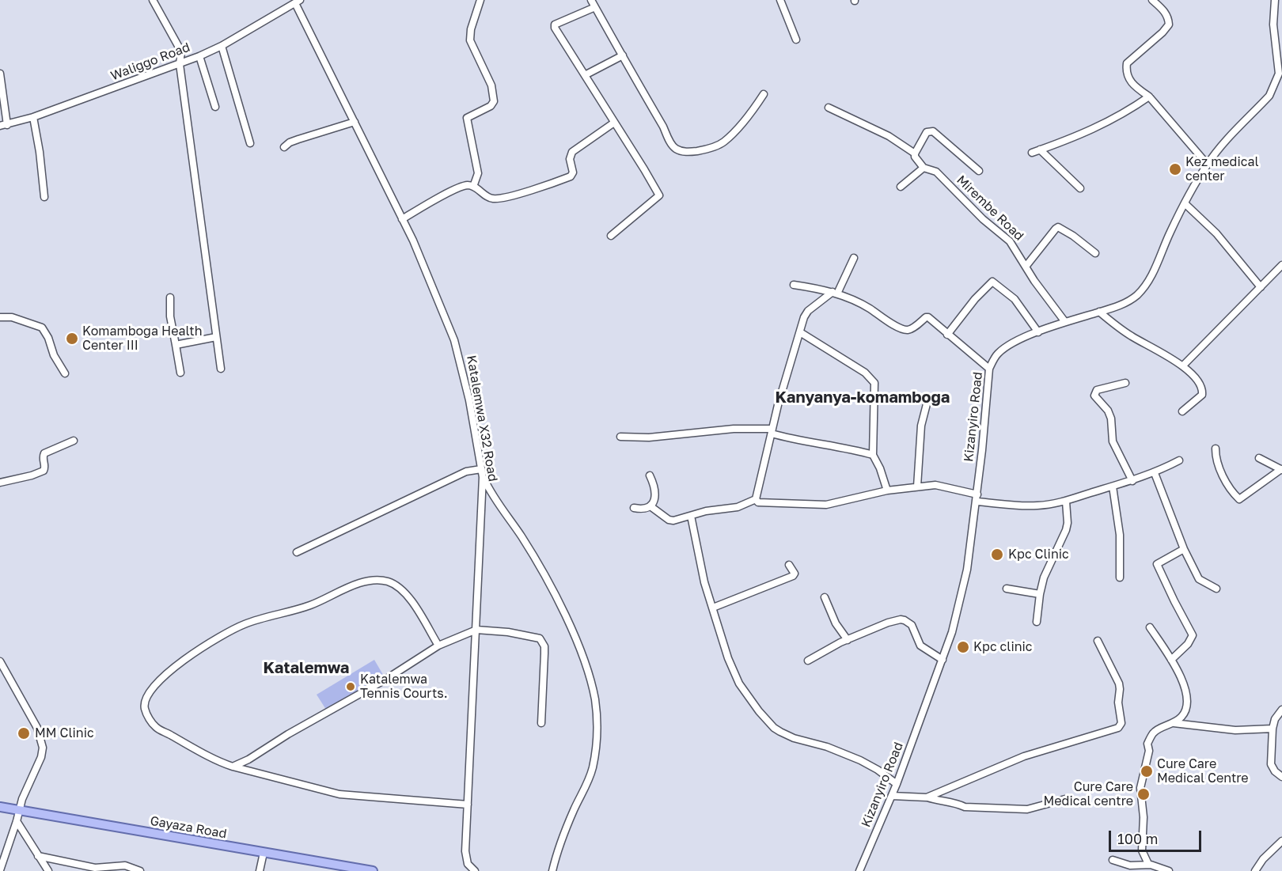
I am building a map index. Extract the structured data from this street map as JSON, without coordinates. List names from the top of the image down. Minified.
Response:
{"streets":{"main road":["Gayaza Road"],"street":["Waliggo Road","Mirembe Road","Kizanyiro Road","Katalemwa X32 Road"]},"crossings":[["Waliggo Road","Katalemwa X32 Road"],["Mirembe Road","Kizanyiro Road"]],"districts":["Kanyanya-komamboga","Katalemwa"],"places":["Kez medical center","Komamboga Health Center III","Kpc Clinic","Kpc clinic","Katalemwa Tennis Courts.","MM Clinic","Cure Care Medical Centre","Cure Care Medical centre"],"scale_bar":"100 m"}
